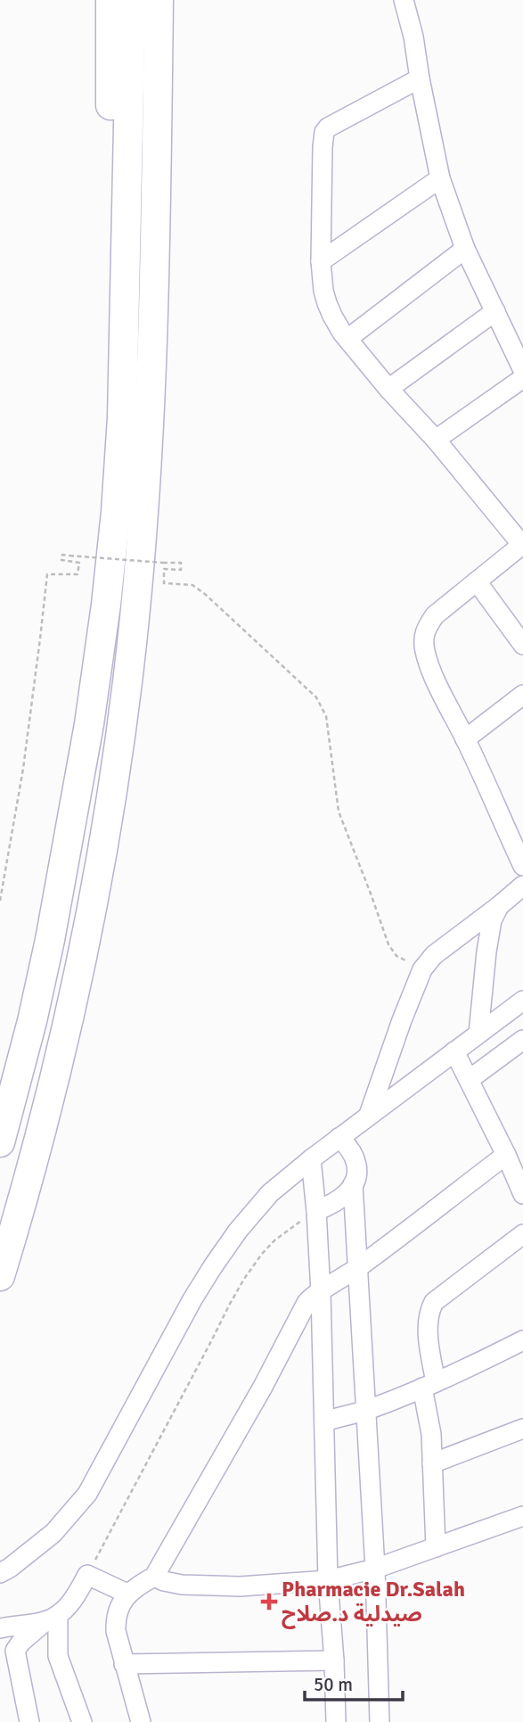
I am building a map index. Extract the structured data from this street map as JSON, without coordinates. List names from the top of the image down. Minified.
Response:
{"places":{"health":["Pharmacie Dr.Salah صيدلية د.صلاح"]},"scale_bar":"50 m"}
